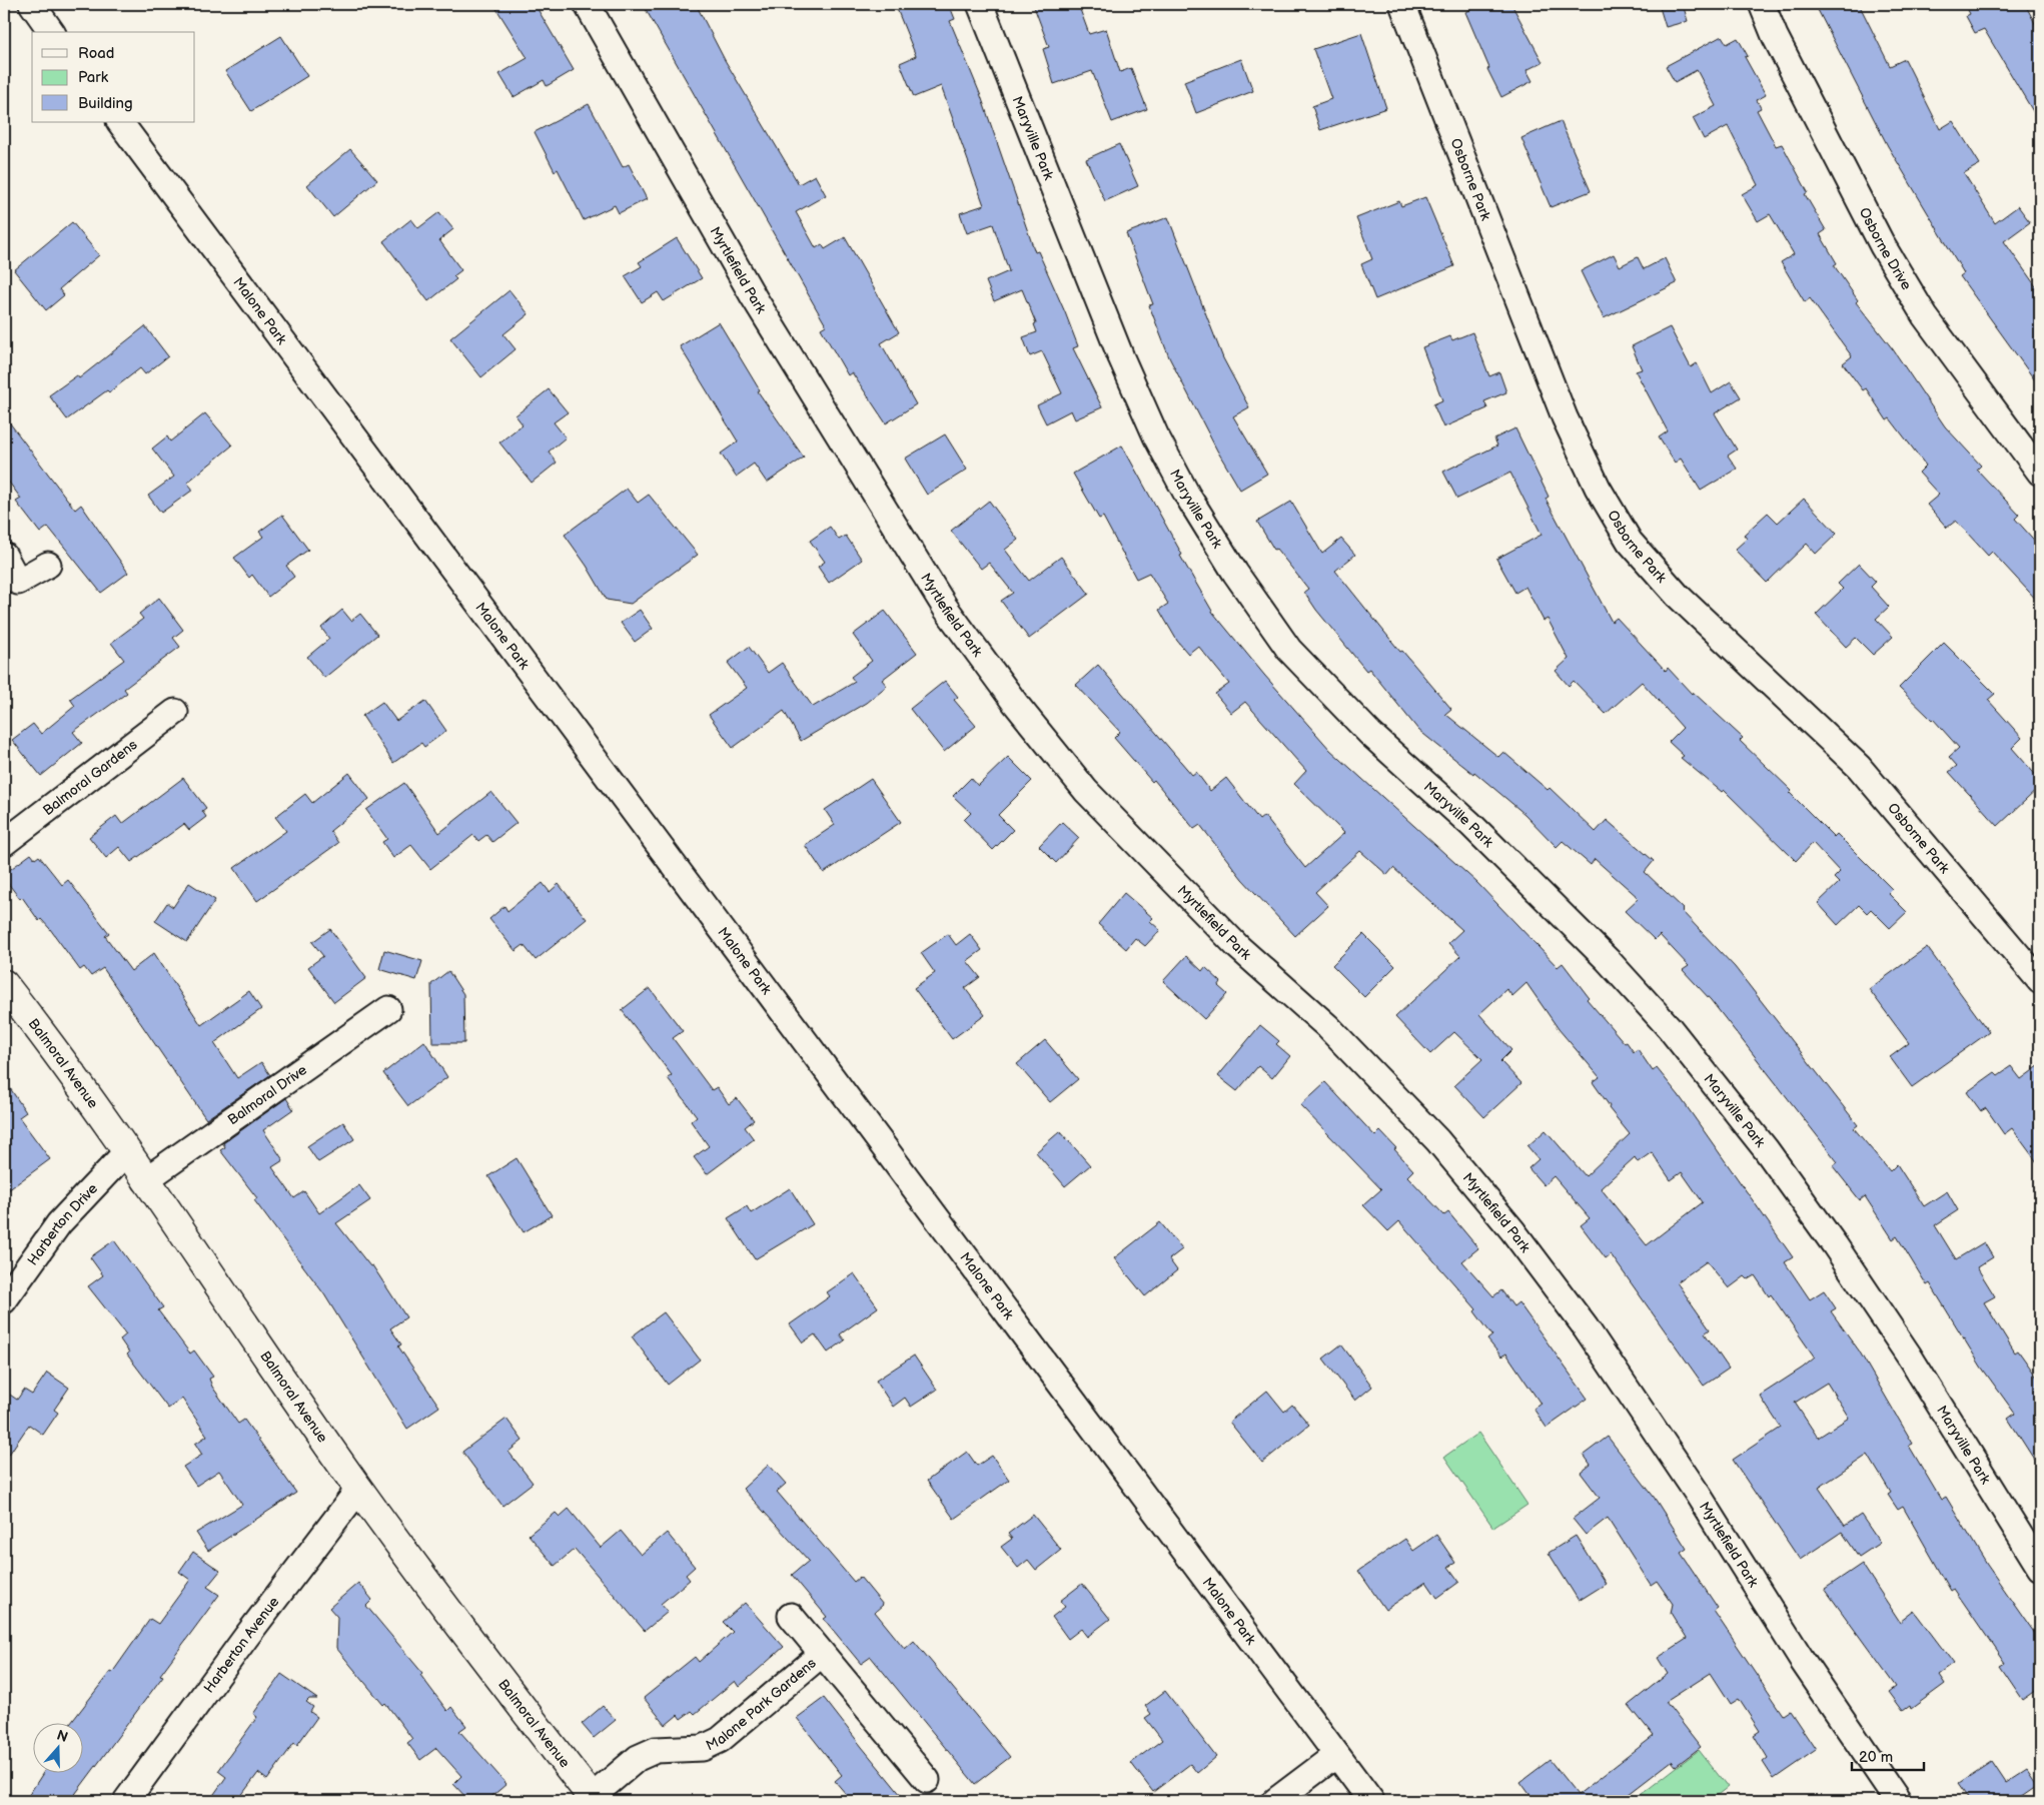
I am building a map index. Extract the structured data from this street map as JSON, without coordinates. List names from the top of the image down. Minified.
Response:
{"streets":{"highway":["Balmoral Avenue"],"street":["Maryville Park","Osborne Park","Osborne Drive","Myrtlefield Park","Malone Park","Balmoral Gardens","Balmoral Drive","Harberton Drive","Harberton Avenue","Malone Park Gardens"]},"crossings":[["Balmoral Avenue","Balmoral Drive"],["Balmoral Avenue","Harberton Drive"],["Balmoral Avenue","Harberton Avenue"],["Balmoral Avenue","Malone Park Gardens"]],"legend":["Road","Park","Building"],"scale_bar":"20 m","north":"top"}
